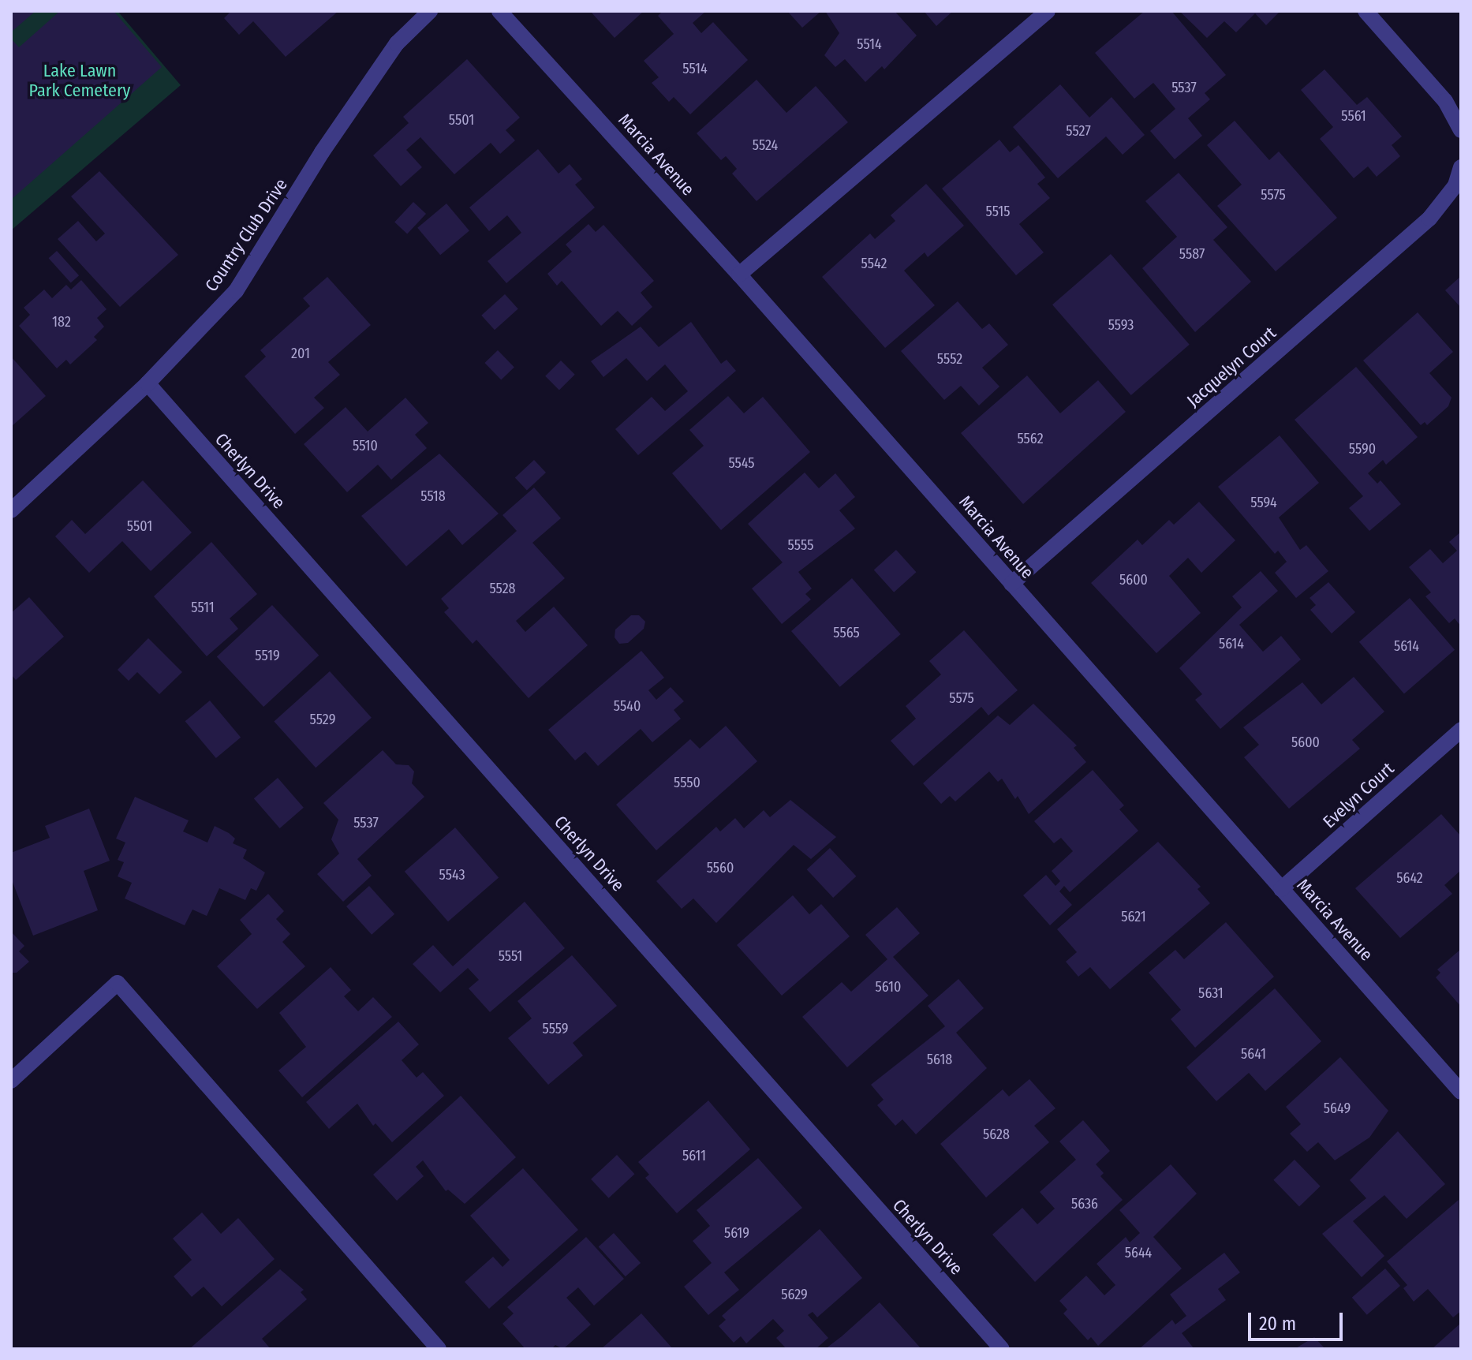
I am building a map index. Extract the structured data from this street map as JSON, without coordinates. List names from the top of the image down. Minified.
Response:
{"streets":{"street":["Marcia Avenue","Country Club Drive","Jacquelyn Court","Cherlyn Drive","Evelyn Court"]},"crossings":[["Marcia Avenue","Jacquelyn Court"],["Marcia Avenue","Evelyn Court"],["Country Club Drive","Cherlyn Drive"]],"parks":["Lake Lawn Park Cemetery"],"house_numbers":["5514","5514","5537","5561","5501","5527","5524","5575","5515","5587","5542","182","5593","201","5552","5562","5510","5590","5545","5518","5594","5501","5555","5600","5528","5511","5565","5614","5614","5519","5575","5540","5529","5600","5550","5537","5560","5543","5642","5621","5551","5610","5631","5559","5641","5618","5649","5628","5611","5636","5619","5644","5629"],"scale_bar":"20 m"}
